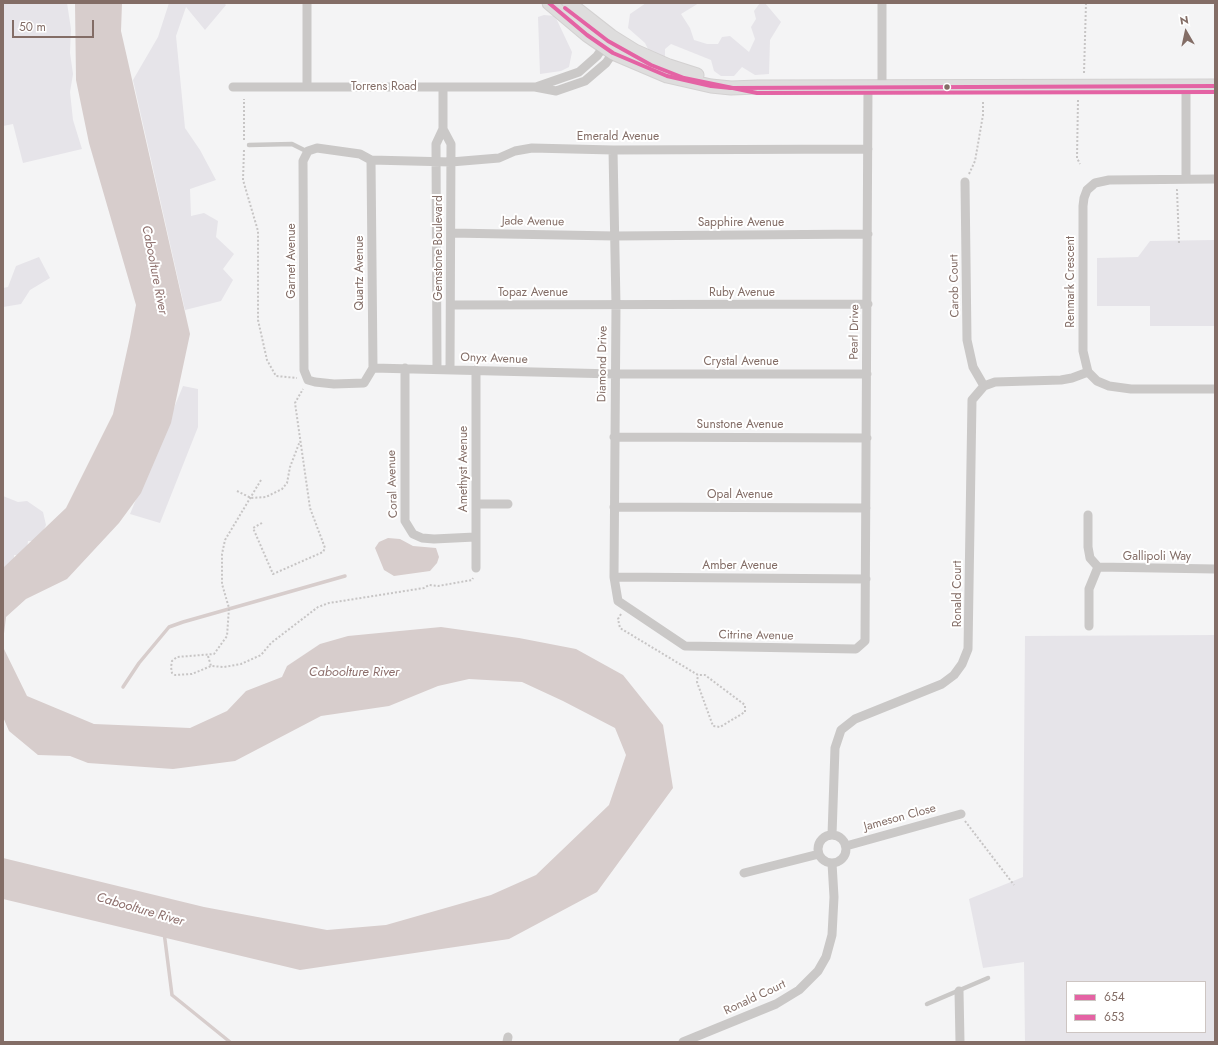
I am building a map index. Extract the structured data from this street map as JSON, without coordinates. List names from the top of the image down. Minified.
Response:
{"streets":{"street":["Torrens Road","Emerald Avenue","Jade Avenue","Sapphire Avenue","Gemstone Boulevard","Garnet Avenue","Quartz Avenue","Renmark Crescent","Carob Court","Topaz Avenue","Ruby Avenue","Pearl Drive","Onyx Avenue","Crystal Avenue","Diamond Drive","Sunstone Avenue","Amethyst Avenue","Coral Avenue","Opal Avenue","Gallipoli Way","Amber Avenue","Ronald Court","Citrine Avenue","Jameson Close"]},"crossings":[["Torrens Road","Gemstone Boulevard"],["Emerald Avenue","Gemstone Boulevard"],["Emerald Avenue","Quartz Avenue"],["Emerald Avenue","Pearl Drive"],["Emerald Avenue","Diamond Drive"],["Jade Avenue","Sapphire Avenue"],["Jade Avenue","Gemstone Boulevard"],["Jade Avenue","Diamond Drive"],["Sapphire Avenue","Pearl Drive"],["Sapphire Avenue","Diamond Drive"],["Gemstone Boulevard","Topaz Avenue"],["Gemstone Boulevard","Onyx Avenue"],["Quartz Avenue","Onyx Avenue"],["Carob Court","Ronald Court"],["Topaz Avenue","Ruby Avenue"],["Topaz Avenue","Diamond Drive"],["Ruby Avenue","Pearl Drive"],["Ruby Avenue","Diamond Drive"],["Pearl Drive","Crystal Avenue"],["Pearl Drive","Sunstone Avenue"],["Pearl Drive","Opal Avenue"],["Pearl Drive","Amber Avenue"],["Pearl Drive","Citrine Avenue"],["Onyx Avenue","Crystal Avenue"],["Onyx Avenue","Diamond Drive"],["Onyx Avenue","Amethyst Avenue"],["Onyx Avenue","Coral Avenue"],["Crystal Avenue","Diamond Drive"],["Diamond Drive","Sunstone Avenue"],["Diamond Drive","Opal Avenue"],["Diamond Drive","Amber Avenue"],["Diamond Drive","Citrine Avenue"],["Amethyst Avenue","Coral Avenue"],["Amber Avenue","Citrine Avenue"],["Ronald Court","Jameson Close"]],"water":["Caboolture River"],"lines":["transit line 654","transit line 653"],"legend":["654","653"],"scale_bar":"50 m","north":"top"}
